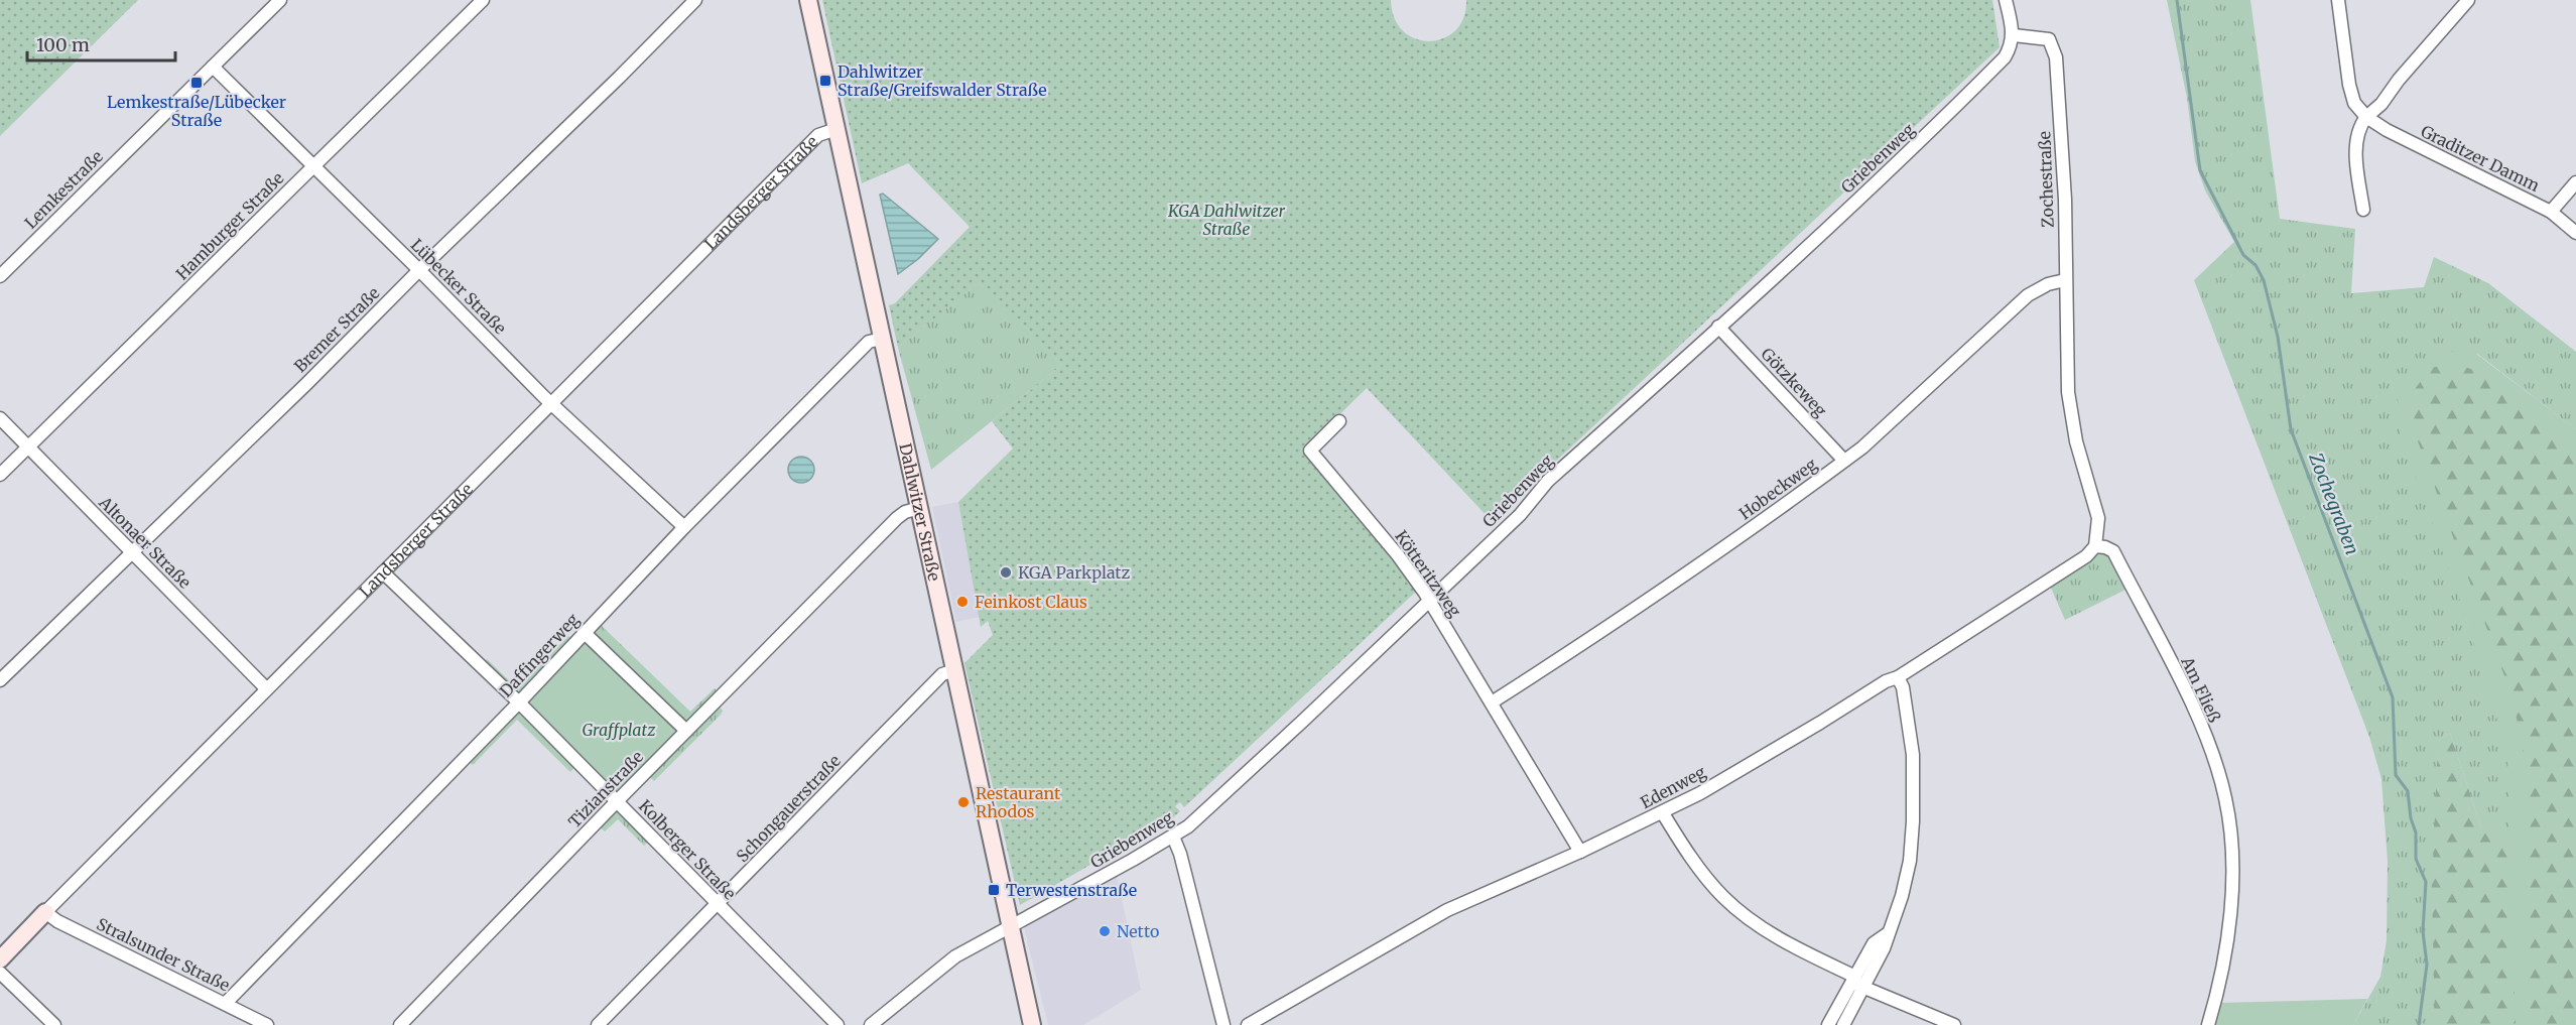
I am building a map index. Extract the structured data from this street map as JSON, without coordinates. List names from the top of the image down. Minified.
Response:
{"streets":{"main road":["Landsberger Straße","Dahlwitzer Straße"],"street":["Griebenweg","Graditzer Damm","Zochestraße","Lemkestraße","Hamburger Straße","Lübecker Straße","Bremer Straße","Götzkeweg","Hobeckweg","Altonaer Straße","Kötteritzweg","Daffingerweg","Am Fließ","Edenweg","Tizianstraße","Schongauerstraße","Kolberger Straße","Stralsunder Straße"]},"crossings":[["Griebenweg","Zochestraße"],["Griebenweg","Götzkeweg"],["Griebenweg","Dahlwitzer Straße"],["Griebenweg","Kötteritzweg"],["Zochestraße","Hobeckweg"],["Zochestraße","Am Fließ"],["Zochestraße","Edenweg"],["Lemkestraße","Lübecker Straße"],["Landsberger Straße","Lübecker Straße"],["Landsberger Straße","Dahlwitzer Straße"],["Landsberger Straße","Altonaer Straße"],["Landsberger Straße","Kolberger Straße"],["Landsberger Straße","Stralsunder Straße"],["Hamburger Straße","Lübecker Straße"],["Hamburger Straße","Altonaer Straße"],["Lübecker Straße","Bremer Straße"],["Lübecker Straße","Daffingerweg"],["Bremer Straße","Altonaer Straße"],["Götzkeweg","Hobeckweg"],["Hobeckweg","Kötteritzweg"],["Dahlwitzer Straße","Daffingerweg"],["Dahlwitzer Straße","Tizianstraße"],["Dahlwitzer Straße","Schongauerstraße"],["Kötteritzweg","Edenweg"],["Daffingerweg","Kolberger Straße"],["Daffingerweg","Stralsunder Straße"],["Am Fließ","Edenweg"],["Tizianstraße","Kolberger Straße"],["Schongauerstraße","Kolberger Straße"]],"water":["Zochegraben"],"parks":["KGA Dahlwitzer Straße","Graffplatz"],"places":{"transit":["Dahlwitzer Straße/Greifswalder Straße","Lemkestraße/Lübecker Straße","Terwestenstraße"],"other":["KGA Parkplatz","Feinkost Claus","Restaurant Rhodos","Netto"]},"scale_bar":"100 m"}
